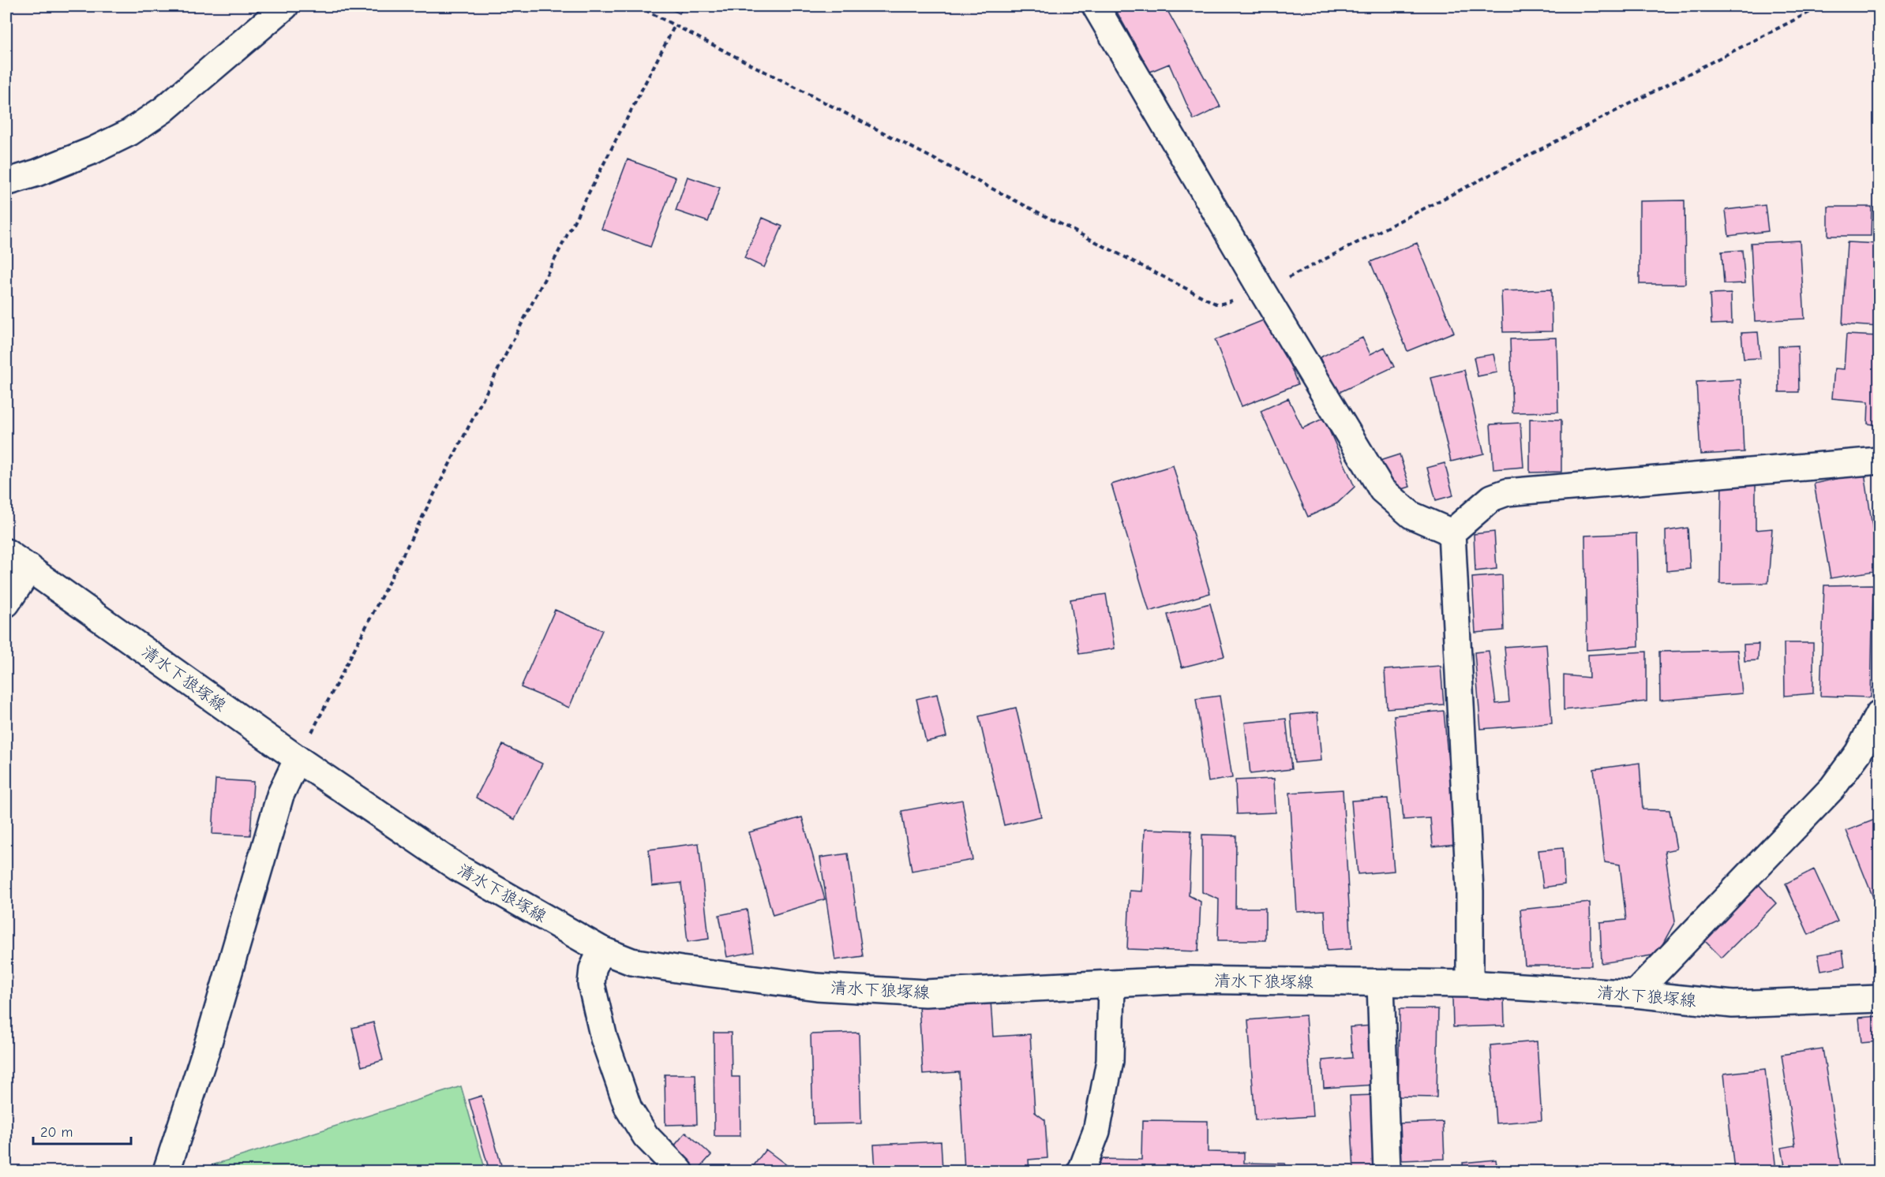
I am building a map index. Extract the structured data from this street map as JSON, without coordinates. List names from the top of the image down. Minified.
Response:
{"streets":{"street":["清水下狼塚線"]},"scale_bar":"20 m"}
